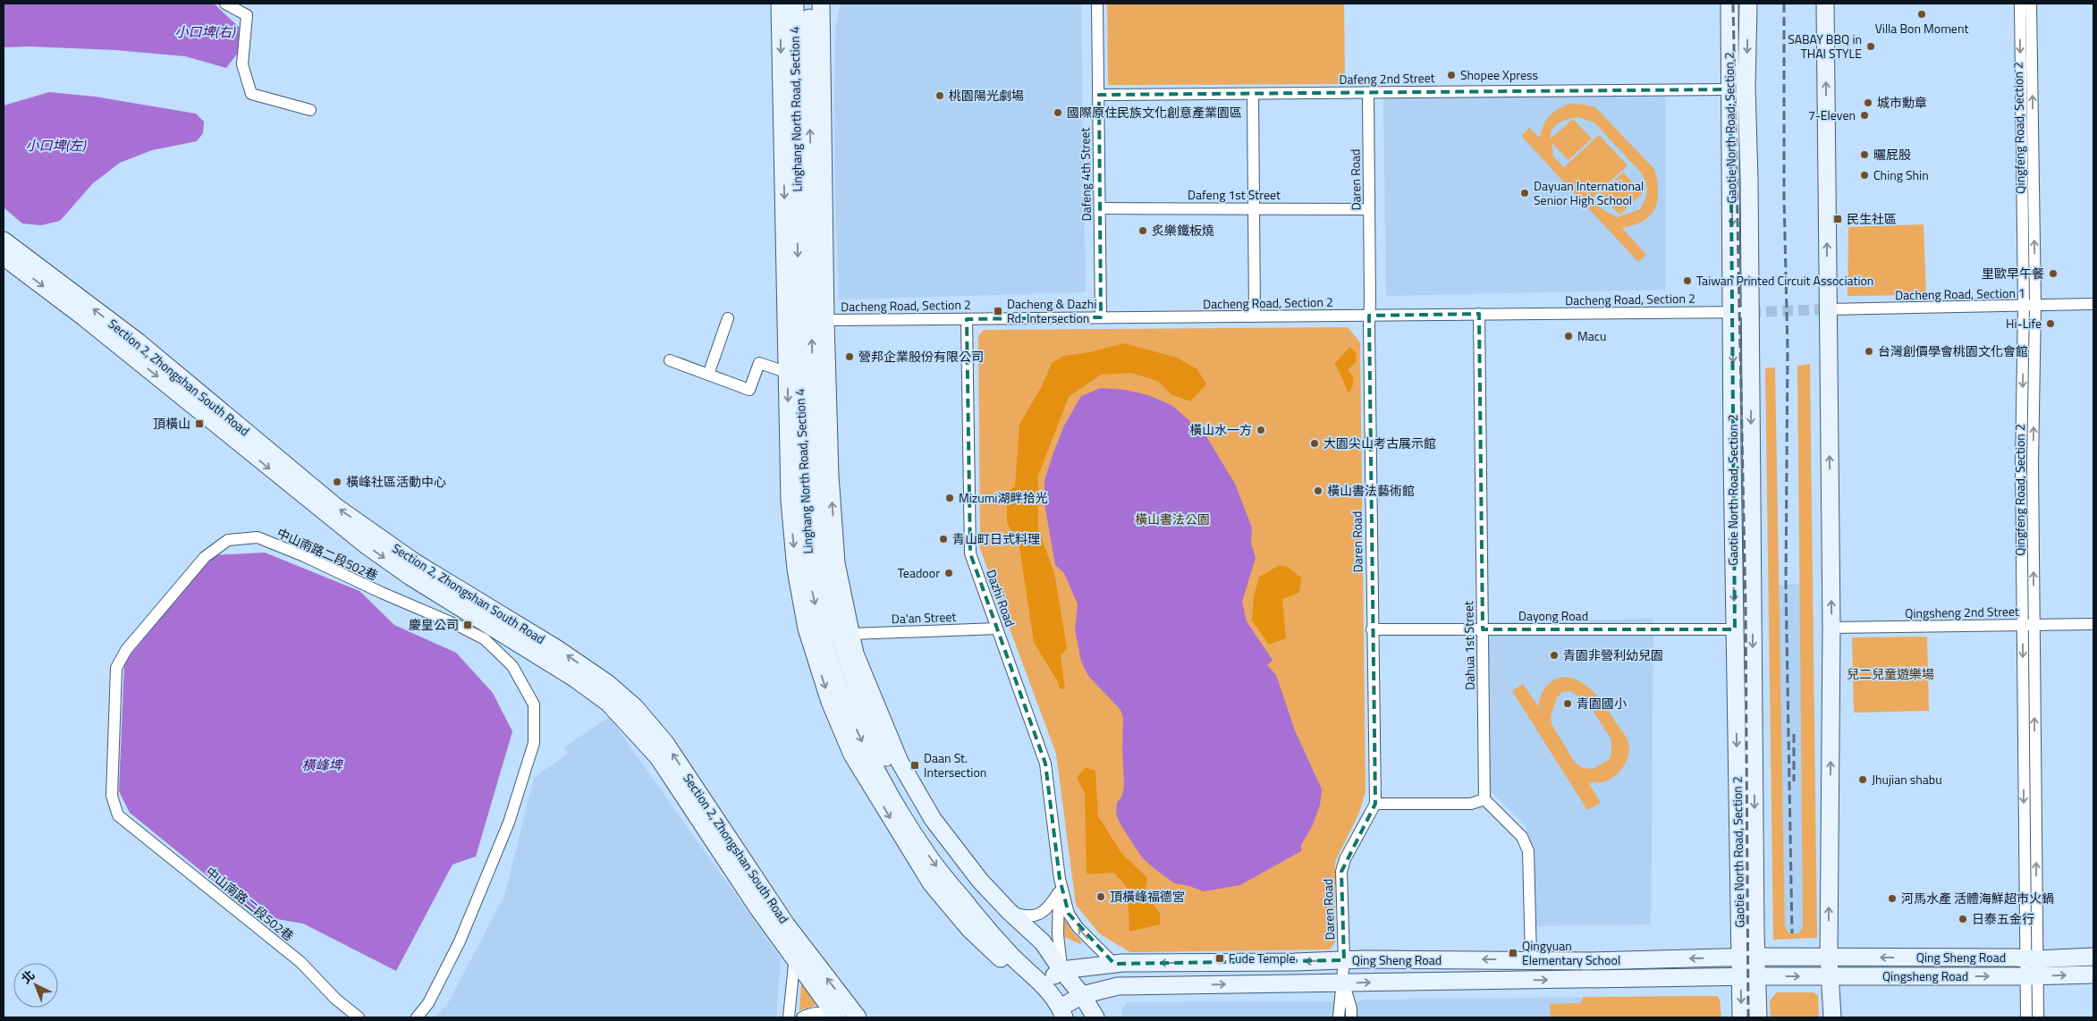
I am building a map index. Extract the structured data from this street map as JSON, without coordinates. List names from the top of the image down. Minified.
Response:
{"streets":{"street":["Dafeng 2nd Street","Linghang North Road, Section 4","Gaotie North Road, Section 2","Qingfeng Road, Section 2","Dafeng 4th Street","Daren Road","Dafeng 1st Street","Dacheng Road, Section 1","Dacheng Road, Section 2","Section 2, Zhongshan South Road","中山南路二段502巷","Dazhi Road","Qingsheng 2nd Street","Dayong Road","Da'an Street","Dahua 1st Street","Qing Sheng Road","Qingsheng Road"]},"crossings":[["Dafeng 2nd Street","Gaotie North Road, Section 2"],["Dafeng 2nd Street","Dafeng 4th Street"],["Dafeng 2nd Street","Daren Road"],["Linghang North Road, Section 4","Dacheng Road, Section 2"],["Linghang North Road, Section 4","Dazhi Road"],["Linghang North Road, Section 4","Da'an Street"],["Linghang North Road, Section 4","Qing Sheng Road"],["Gaotie North Road, Section 2","Dacheng Road, Section 2"],["Gaotie North Road, Section 2","Dayong Road"],["Gaotie North Road, Section 2","Qing Sheng Road"],["Gaotie North Road, Section 2","Qingsheng Road"],["Qingfeng Road, Section 2","Dacheng Road, Section 1"],["Qingfeng Road, Section 2","Qingsheng 2nd Street"],["Qingfeng Road, Section 2","Qing Sheng Road"],["Qingfeng Road, Section 2","Qingsheng Road"],["Dafeng 4th Street","Dafeng 1st Street"],["Dafeng 4th Street","Dacheng Road, Section 2"],["Daren Road","Dafeng 1st Street"],["Daren Road","Dacheng Road, Section 2"],["Daren Road","Dayong Road"],["Daren Road","Qing Sheng Road"],["Dacheng Road, Section 2","Dazhi Road"],["Dacheng Road, Section 2","Dahua 1st Street"],["Dazhi Road","Da'an Street"],["Dazhi Road","Qing Sheng Road"],["Dayong Road","Dahua 1st Street"],["Qing Sheng Road","Qingsheng Road"]],"one_way":["Qingsheng Road"],"water":["小口埤(右)","小口埤(左)","橫峰埤"],"parks":["橫山書法公園","兒二兒童遊樂場"],"places":{"other":["Villa Bon Moment","SABAY BBQ in THAI STYLE","Shopee Xpress","桃園陽光劇場","城市勳章","國際原住民族文化創意產業園區","7-Eleven","曬屁股","Ching Shin","Dayuan International Senior High School","炙樂鐵板燒","里歐早午餐","Taiwan Printed Circuit Association","Hi-Life","Macu","台灣創價學會桃園文化會館","營邦企業股份有限公司","橫山水一方","大園尖山考古展示館","橫峰社區活動中心","橫山書法藝術館","Mizumi湖畔拾光","青山町日式料理","Teadoor","青園非營利幼兒園","青園國小","Jhujian shabu","頂橫峰福德宮","河馬水產 活體海鮮超市火鍋","日泰五金行"],"transit":["民生社區","Dacheng & Dazhi Rd. Intersection","頂橫山","慶皇公司","Daan St. Intersection","Qingyuan Elementary School","Fude Temple"]},"north":"top left"}
